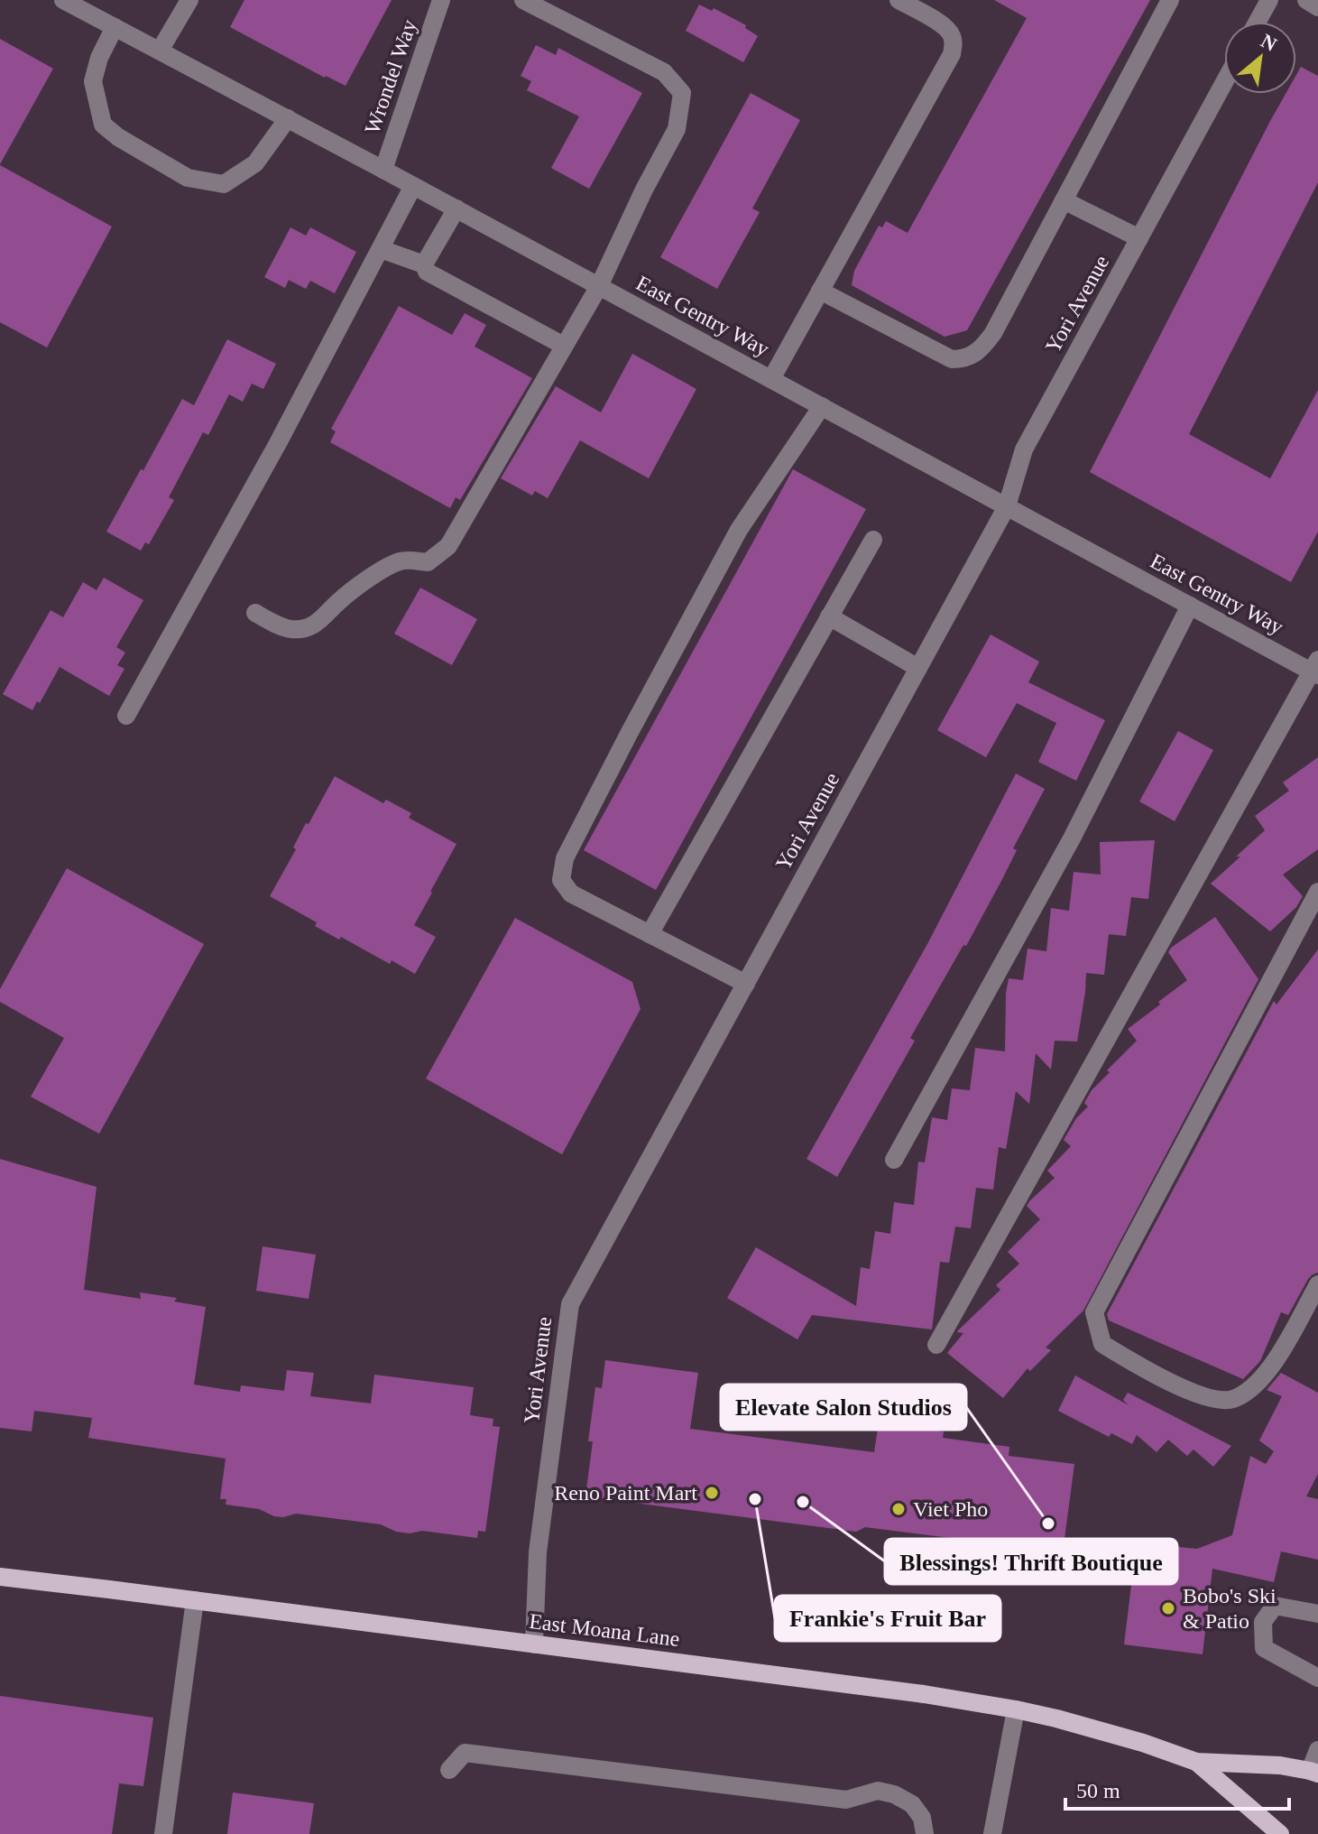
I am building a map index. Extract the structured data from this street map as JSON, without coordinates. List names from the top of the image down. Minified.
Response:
{"streets":{"main road":["East Moana Lane"],"street":["Wrondel Way","Yori Avenue","East Gentry Way"]},"crossings":[["Wrondel Way","East Gentry Way"],["Yori Avenue","East Gentry Way"],["Yori Avenue","East Moana Lane"]],"places":["Reno Paint Mart","Frankie's Fruit Bar","Blessings! Thrift Boutique","Viet Pho","Elevate Salon Studios","Bobo's Ski & Patio"],"scale_bar":"50 m","north":"top right"}
